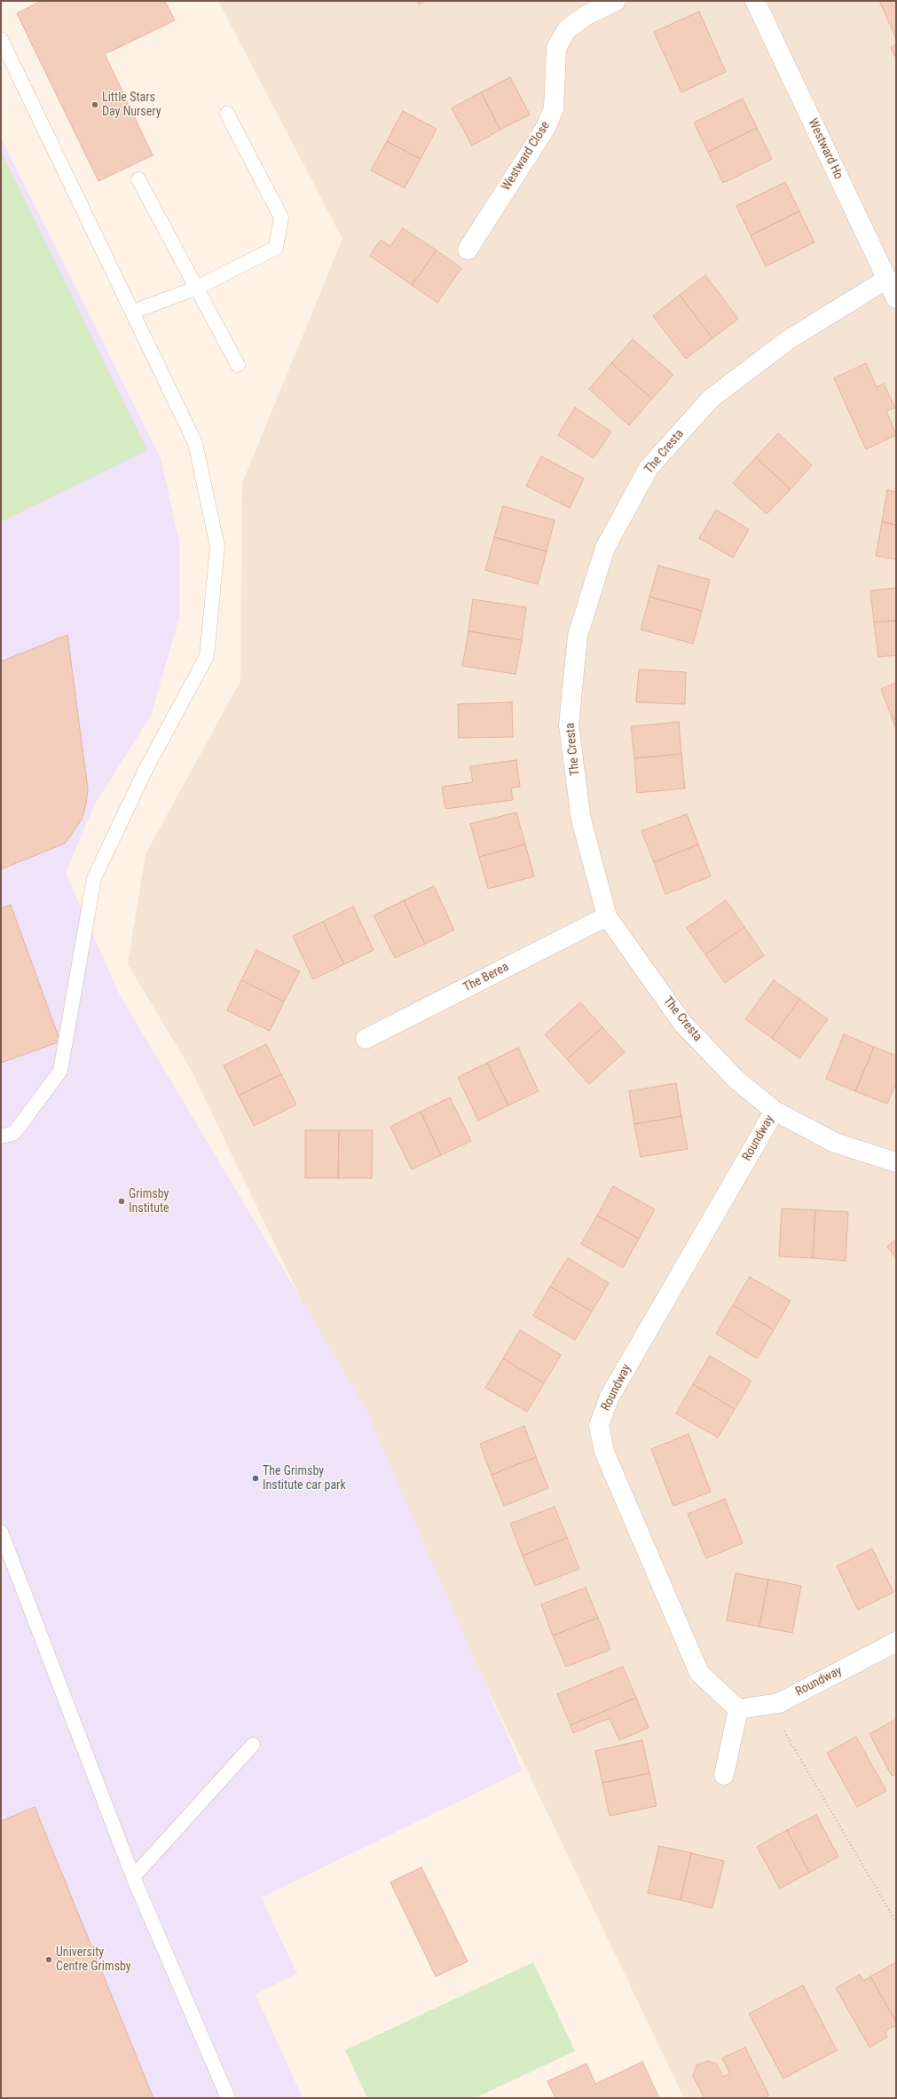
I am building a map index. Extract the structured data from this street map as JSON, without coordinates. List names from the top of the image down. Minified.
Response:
{"streets":{"street":["Westward Ho","Westward Close","The Cresta","The Berea","Roundway"]},"crossings":[["Westward Ho","The Cresta"],["The Cresta","The Berea"],["The Cresta","Roundway"]],"places":["Little Stars Day Nursery","Grimsby Institute","The Grimsby Institute car park","University Centre Grimsby"]}
